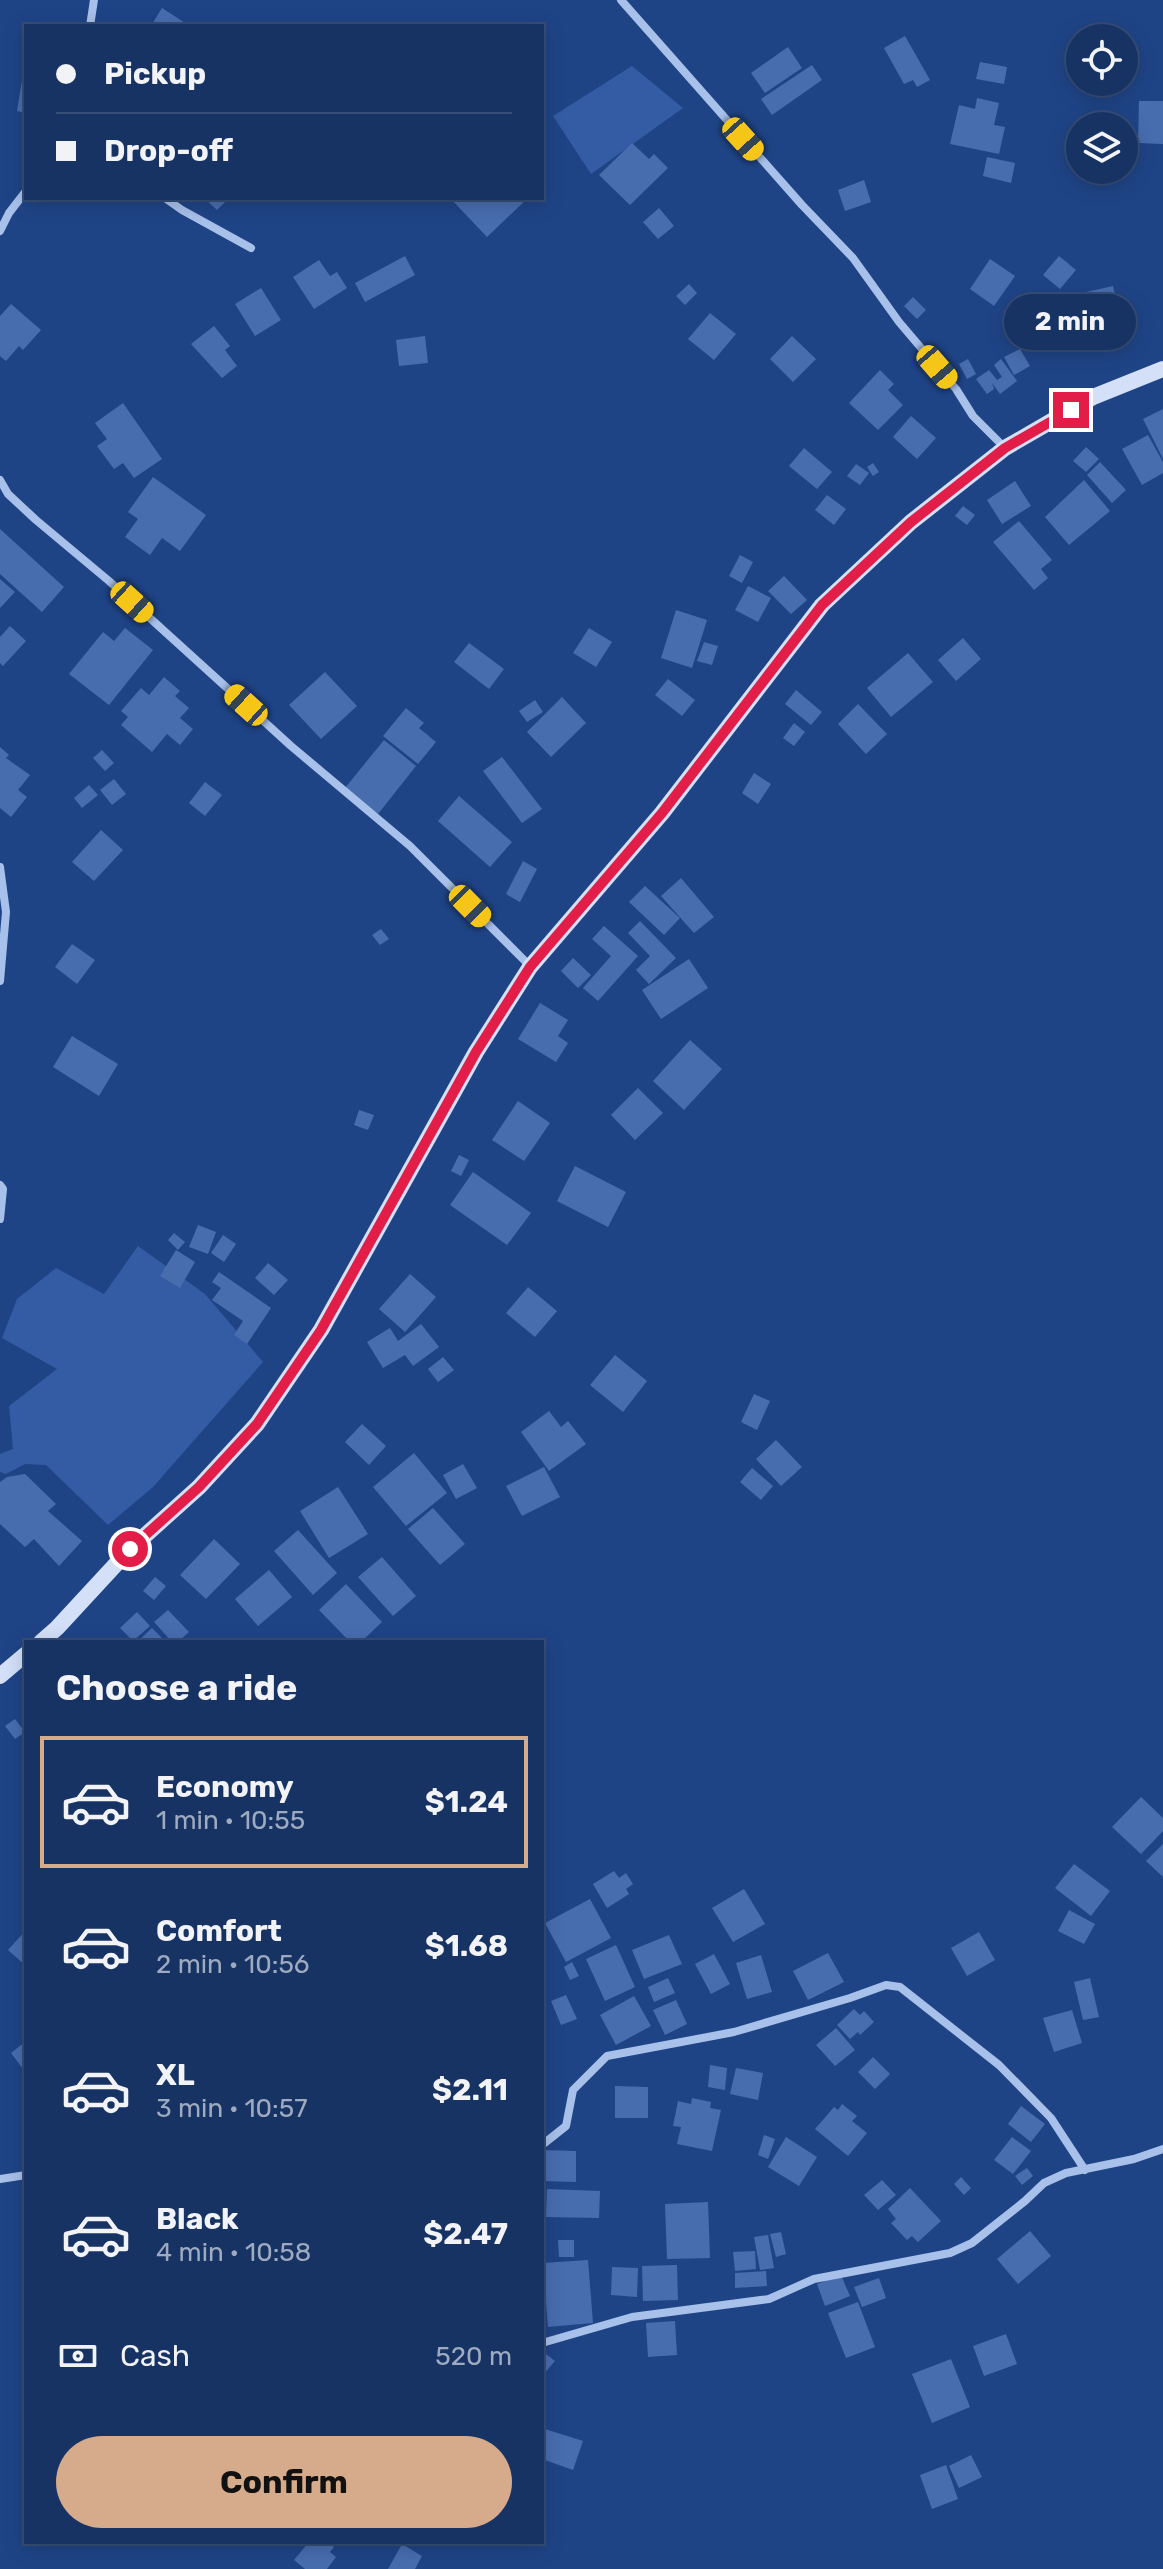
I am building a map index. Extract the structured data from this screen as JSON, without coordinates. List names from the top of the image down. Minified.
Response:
{"page":{"banner":["Pickup","Drop-off"],"bubble":"2 min","heading":"Choose a ride","list":[{"name":"Economy","note":"1 min · 10:55","value":"$1.24"},{"name":"Comfort","note":"2 min · 10:56","value":"$1.68"},{"name":"XL","note":"3 min · 10:57","value":"$2.11"},{"name":"Black","note":"4 min · 10:58","value":"$2.47"}],"pay":["Cash","520 m"],"buttons":"Confirm"}}
